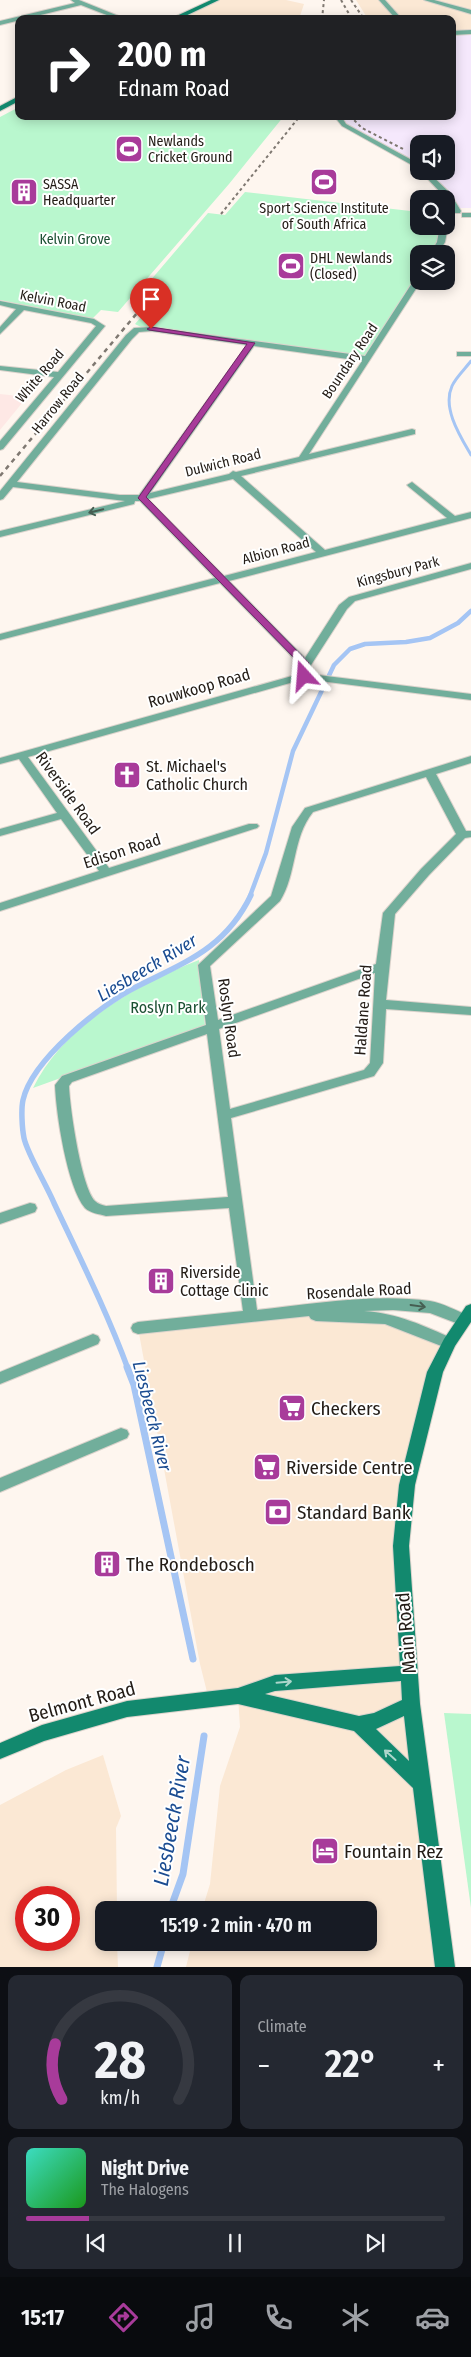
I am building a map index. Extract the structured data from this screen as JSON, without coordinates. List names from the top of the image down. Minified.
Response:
{"streets":{"main road":["Main Road","Belmont Road"],"street":["Kelvin Road","Boundary Road","White Road","Harrow Road","Dulwich Road","Albion Road","Kingsbury Park","Rouwkoop Road","Riverside Road","Edison Road","Haldane Road","Roslyn Road","Rosendale Road"]},"crossings":[["Kelvin Road","White Road"],["Boundary Road","Dulwich Road"],["Harrow Road","Dulwich Road"],["Rouwkoop Road","Riverside Road"],["Riverside Road","Edison Road"],["Haldane Road","Roslyn Road"],["Roslyn Road","Rosendale Road"],["Rosendale Road","Main Road"],["Main Road","Belmont Road"]],"water":["Liesbeeck River"],"parks":["Kelvin Grove","Roslyn Park"],"places":{"sports":["Newlands Cricket Ground","Sport Science Institute of South Africa","DHL Newlands (Closed)"],"building":["SASSA Headquarter","Riverside Cottage Clinic","The Rondebosch"],"church":["St. Michael's Catholic Church"],"supermarket":["Checkers","Riverside Centre"],"bank":["Standard Bank"],"hotel":["Fountain Rez"]},"page":{"turn":["200 m","Ednam Road"],"limit":"30","trip":"15:19 · 2 min · 470 m","tile":"Climate","heat":["−","22°","+"],"song":["Night Drive","The Halogens"],"tabs":"15:17","gauge":["28","km/h"]}}
